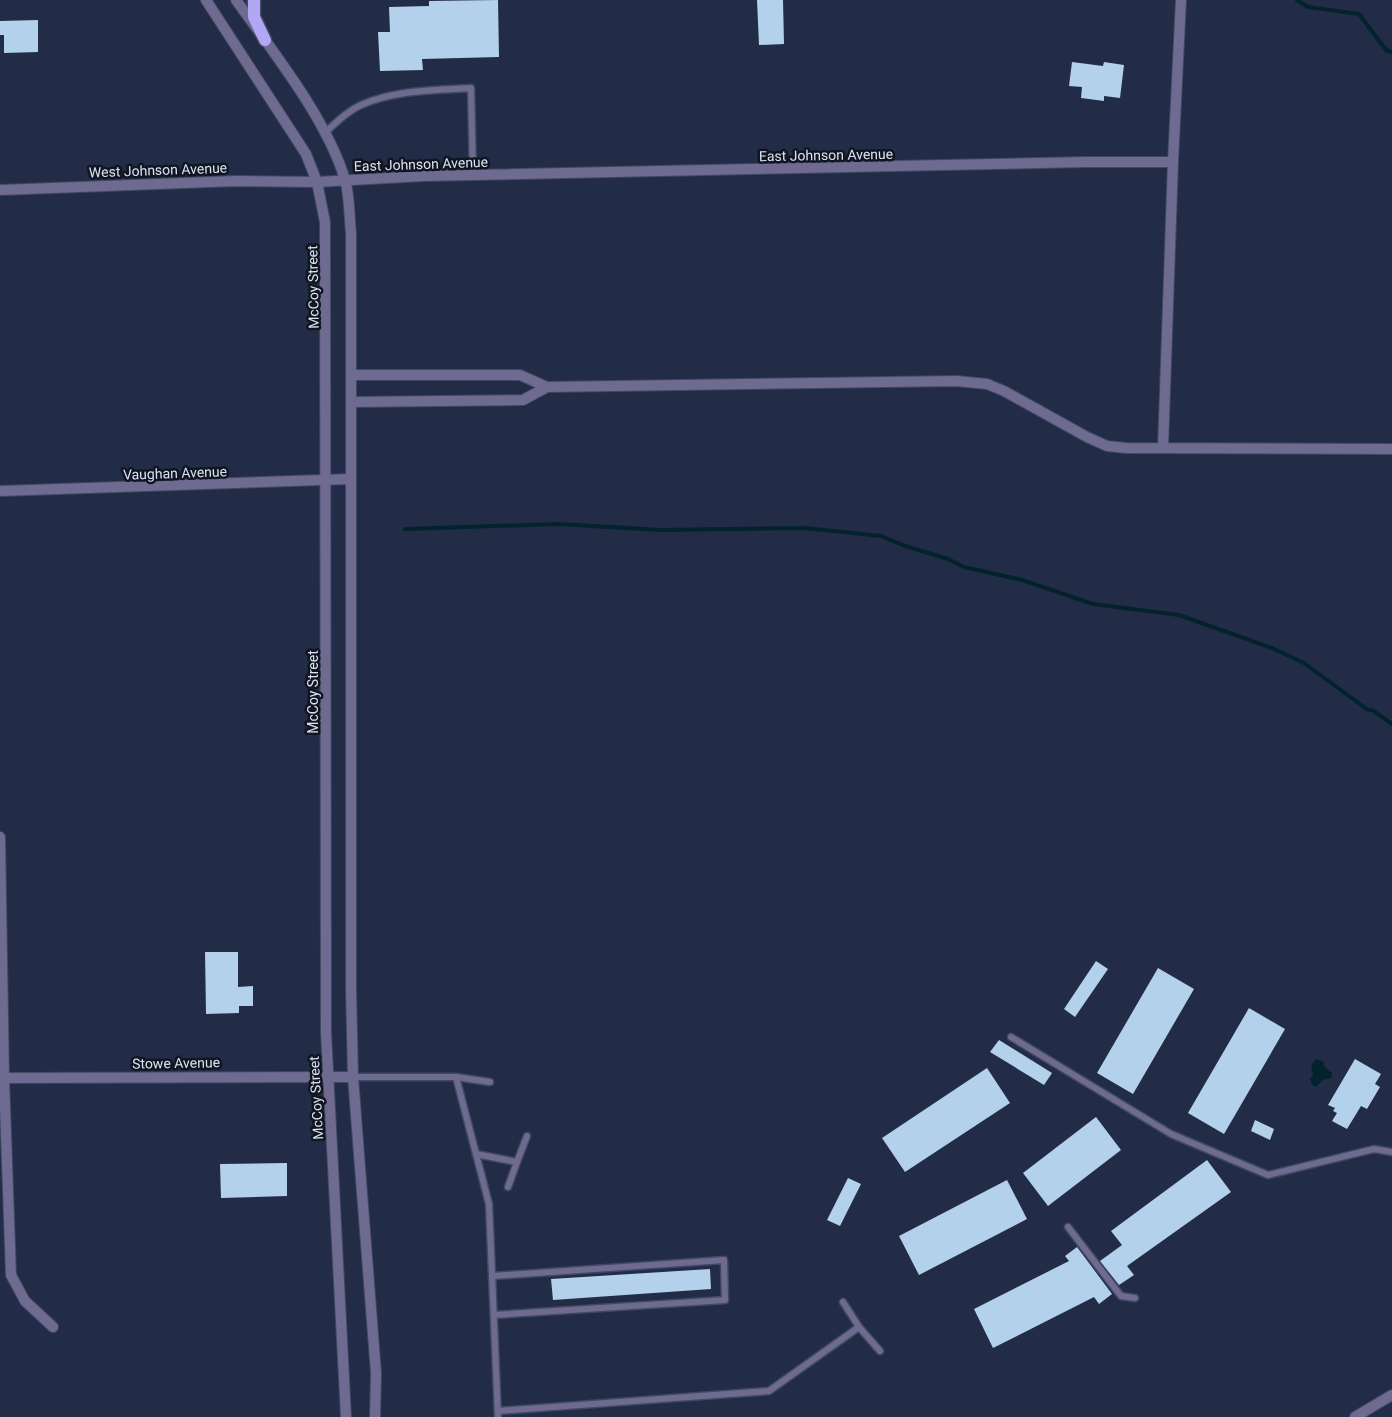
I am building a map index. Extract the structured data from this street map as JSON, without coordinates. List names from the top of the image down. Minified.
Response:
{"streets":{"street":["East Johnson Avenue","West Johnson Avenue","McCoy Street","Vaughan Avenue","Stowe Avenue"]},"crossings":[["East Johnson Avenue","West Johnson Avenue"],["East Johnson Avenue","McCoy Street"],["West Johnson Avenue","McCoy Street"],["McCoy Street","Vaughan Avenue"],["McCoy Street","Stowe Avenue"]]}
